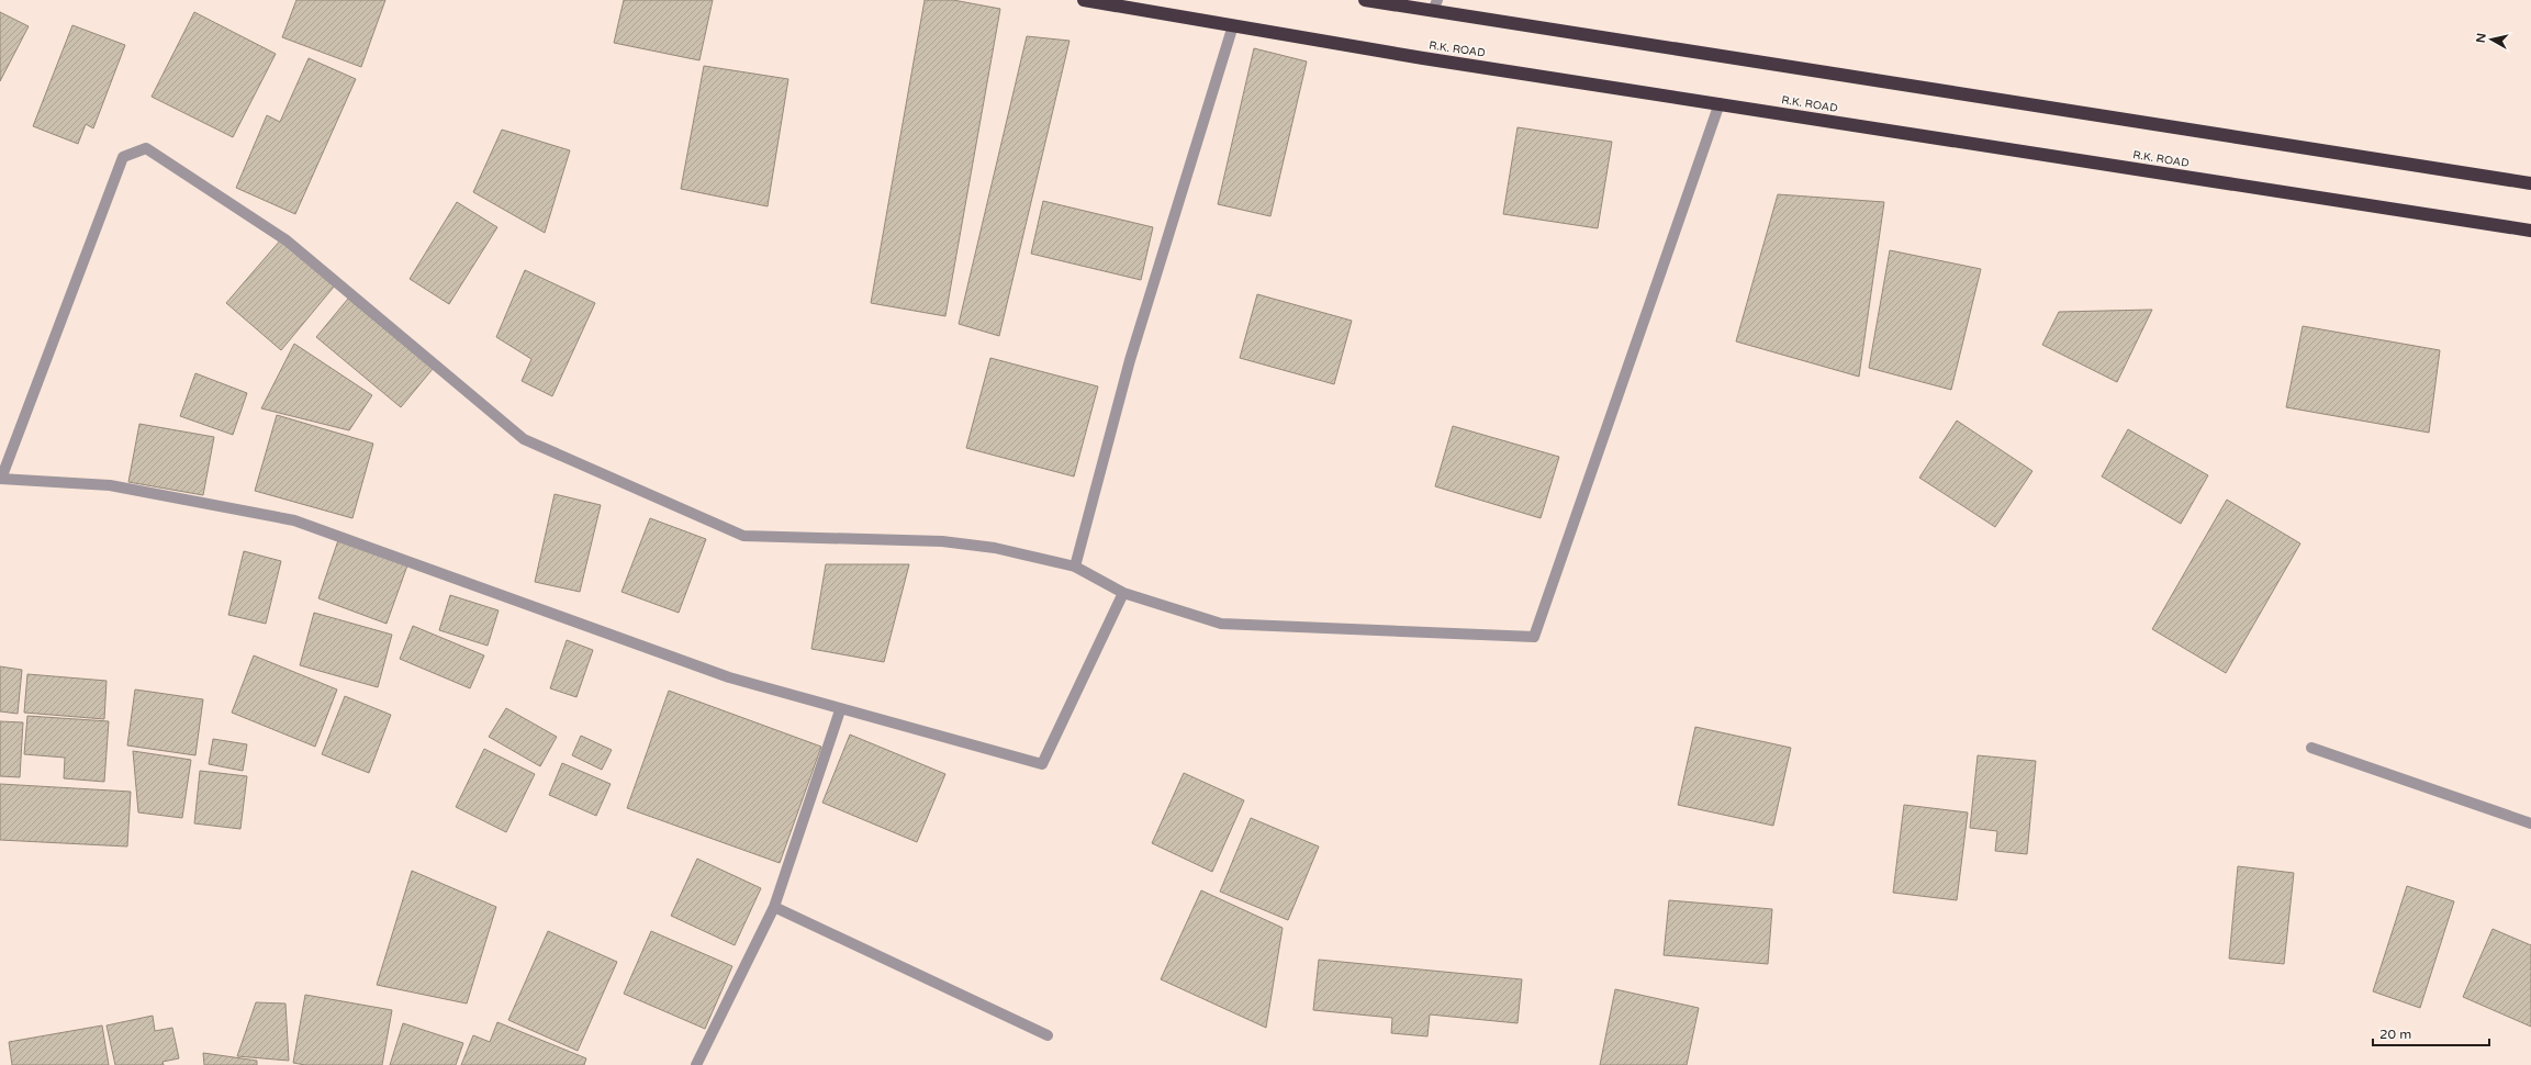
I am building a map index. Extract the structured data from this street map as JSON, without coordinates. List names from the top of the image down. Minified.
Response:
{"streets":{"highway":["R.K. ROAD"]},"scale_bar":"20 m","north":"left"}
